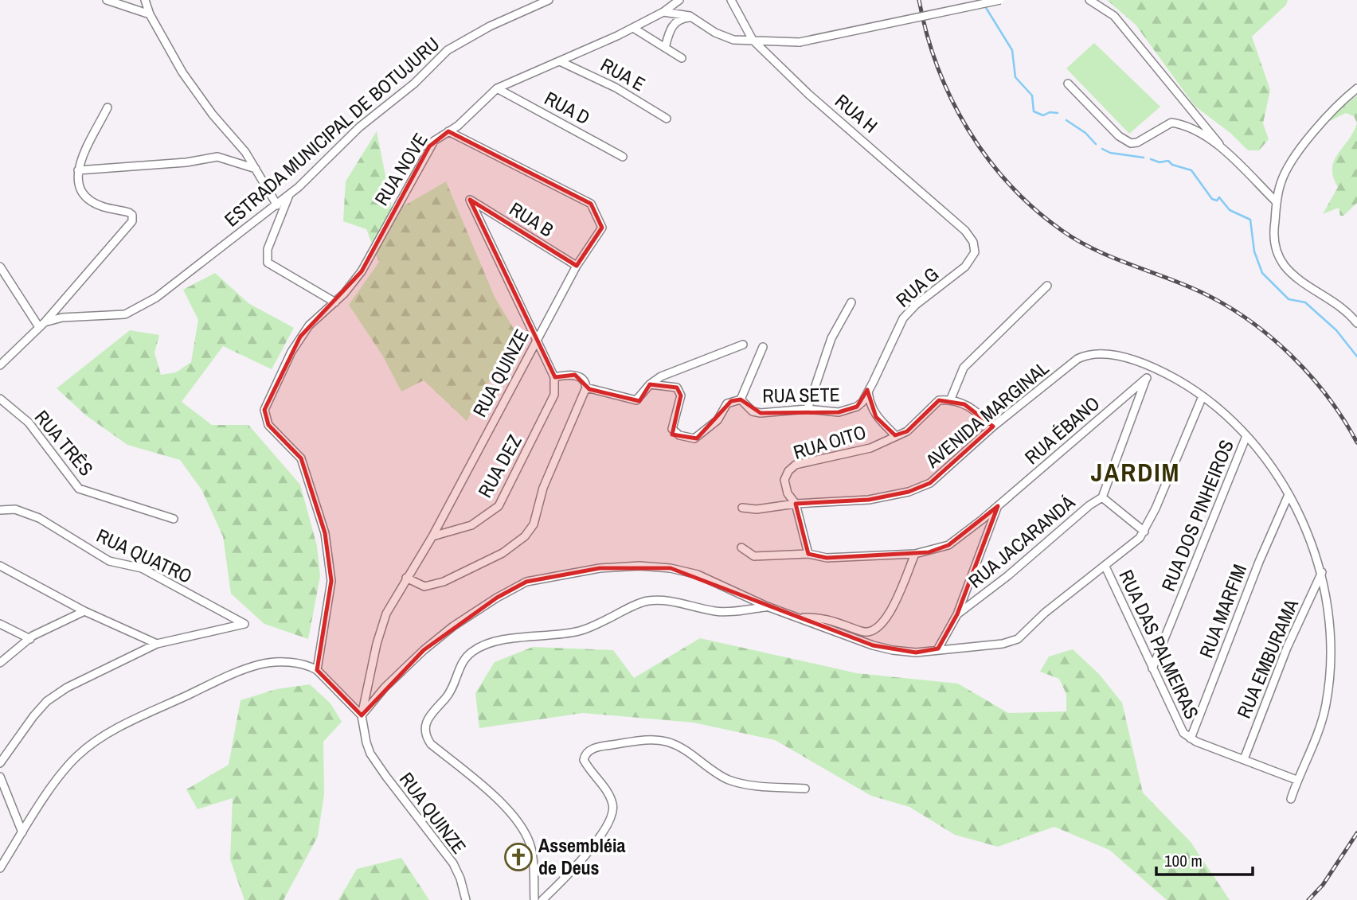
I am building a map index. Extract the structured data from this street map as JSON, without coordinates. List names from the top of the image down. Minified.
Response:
{"streets":{"street":["RUA E","RUA D","RUA H","ESTRADA MUNICIPAL DE BOTUJURU","RUA NOVE","RUA B","RUA G","RUA QUINZE","RUA SETE","AVENIDA MARGINAL","RUA ÉBANO","RUA OITO","RUA TRÊS","RUA DEZ","RUA DOS PINHEIROS","RUA JACARANDÁ","RUA QUATRO","RUA MARFIM","RUA DAS PALMEIRAS","RUA EMBURAMA"]},"crossings":[["RUA E","RUA NOVE"],["RUA D","RUA NOVE"],["RUA H","RUA G"],["RUA NOVE","RUA QUINZE"],["RUA B","RUA QUINZE"],["RUA G","RUA SETE"],["RUA QUINZE","RUA DEZ"],["RUA QUINZE","RUA DAS PALMEIRAS"],["RUA SETE","RUA OITO"],["AVENIDA MARGINAL","RUA OITO"],["AVENIDA MARGINAL","RUA DOS PINHEIROS"],["AVENIDA MARGINAL","RUA JACARANDÁ"],["AVENIDA MARGINAL","RUA MARFIM"],["AVENIDA MARGINAL","RUA EMBURAMA"],["RUA ÉBANO","RUA JACARANDÁ"],["RUA DOS PINHEIROS","RUA DAS PALMEIRAS"],["RUA MARFIM","RUA DAS PALMEIRAS"]],"districts":["JARDIM"],"places":{"church":["Assembléia de Deus"]},"scale_bar":"100 m"}
